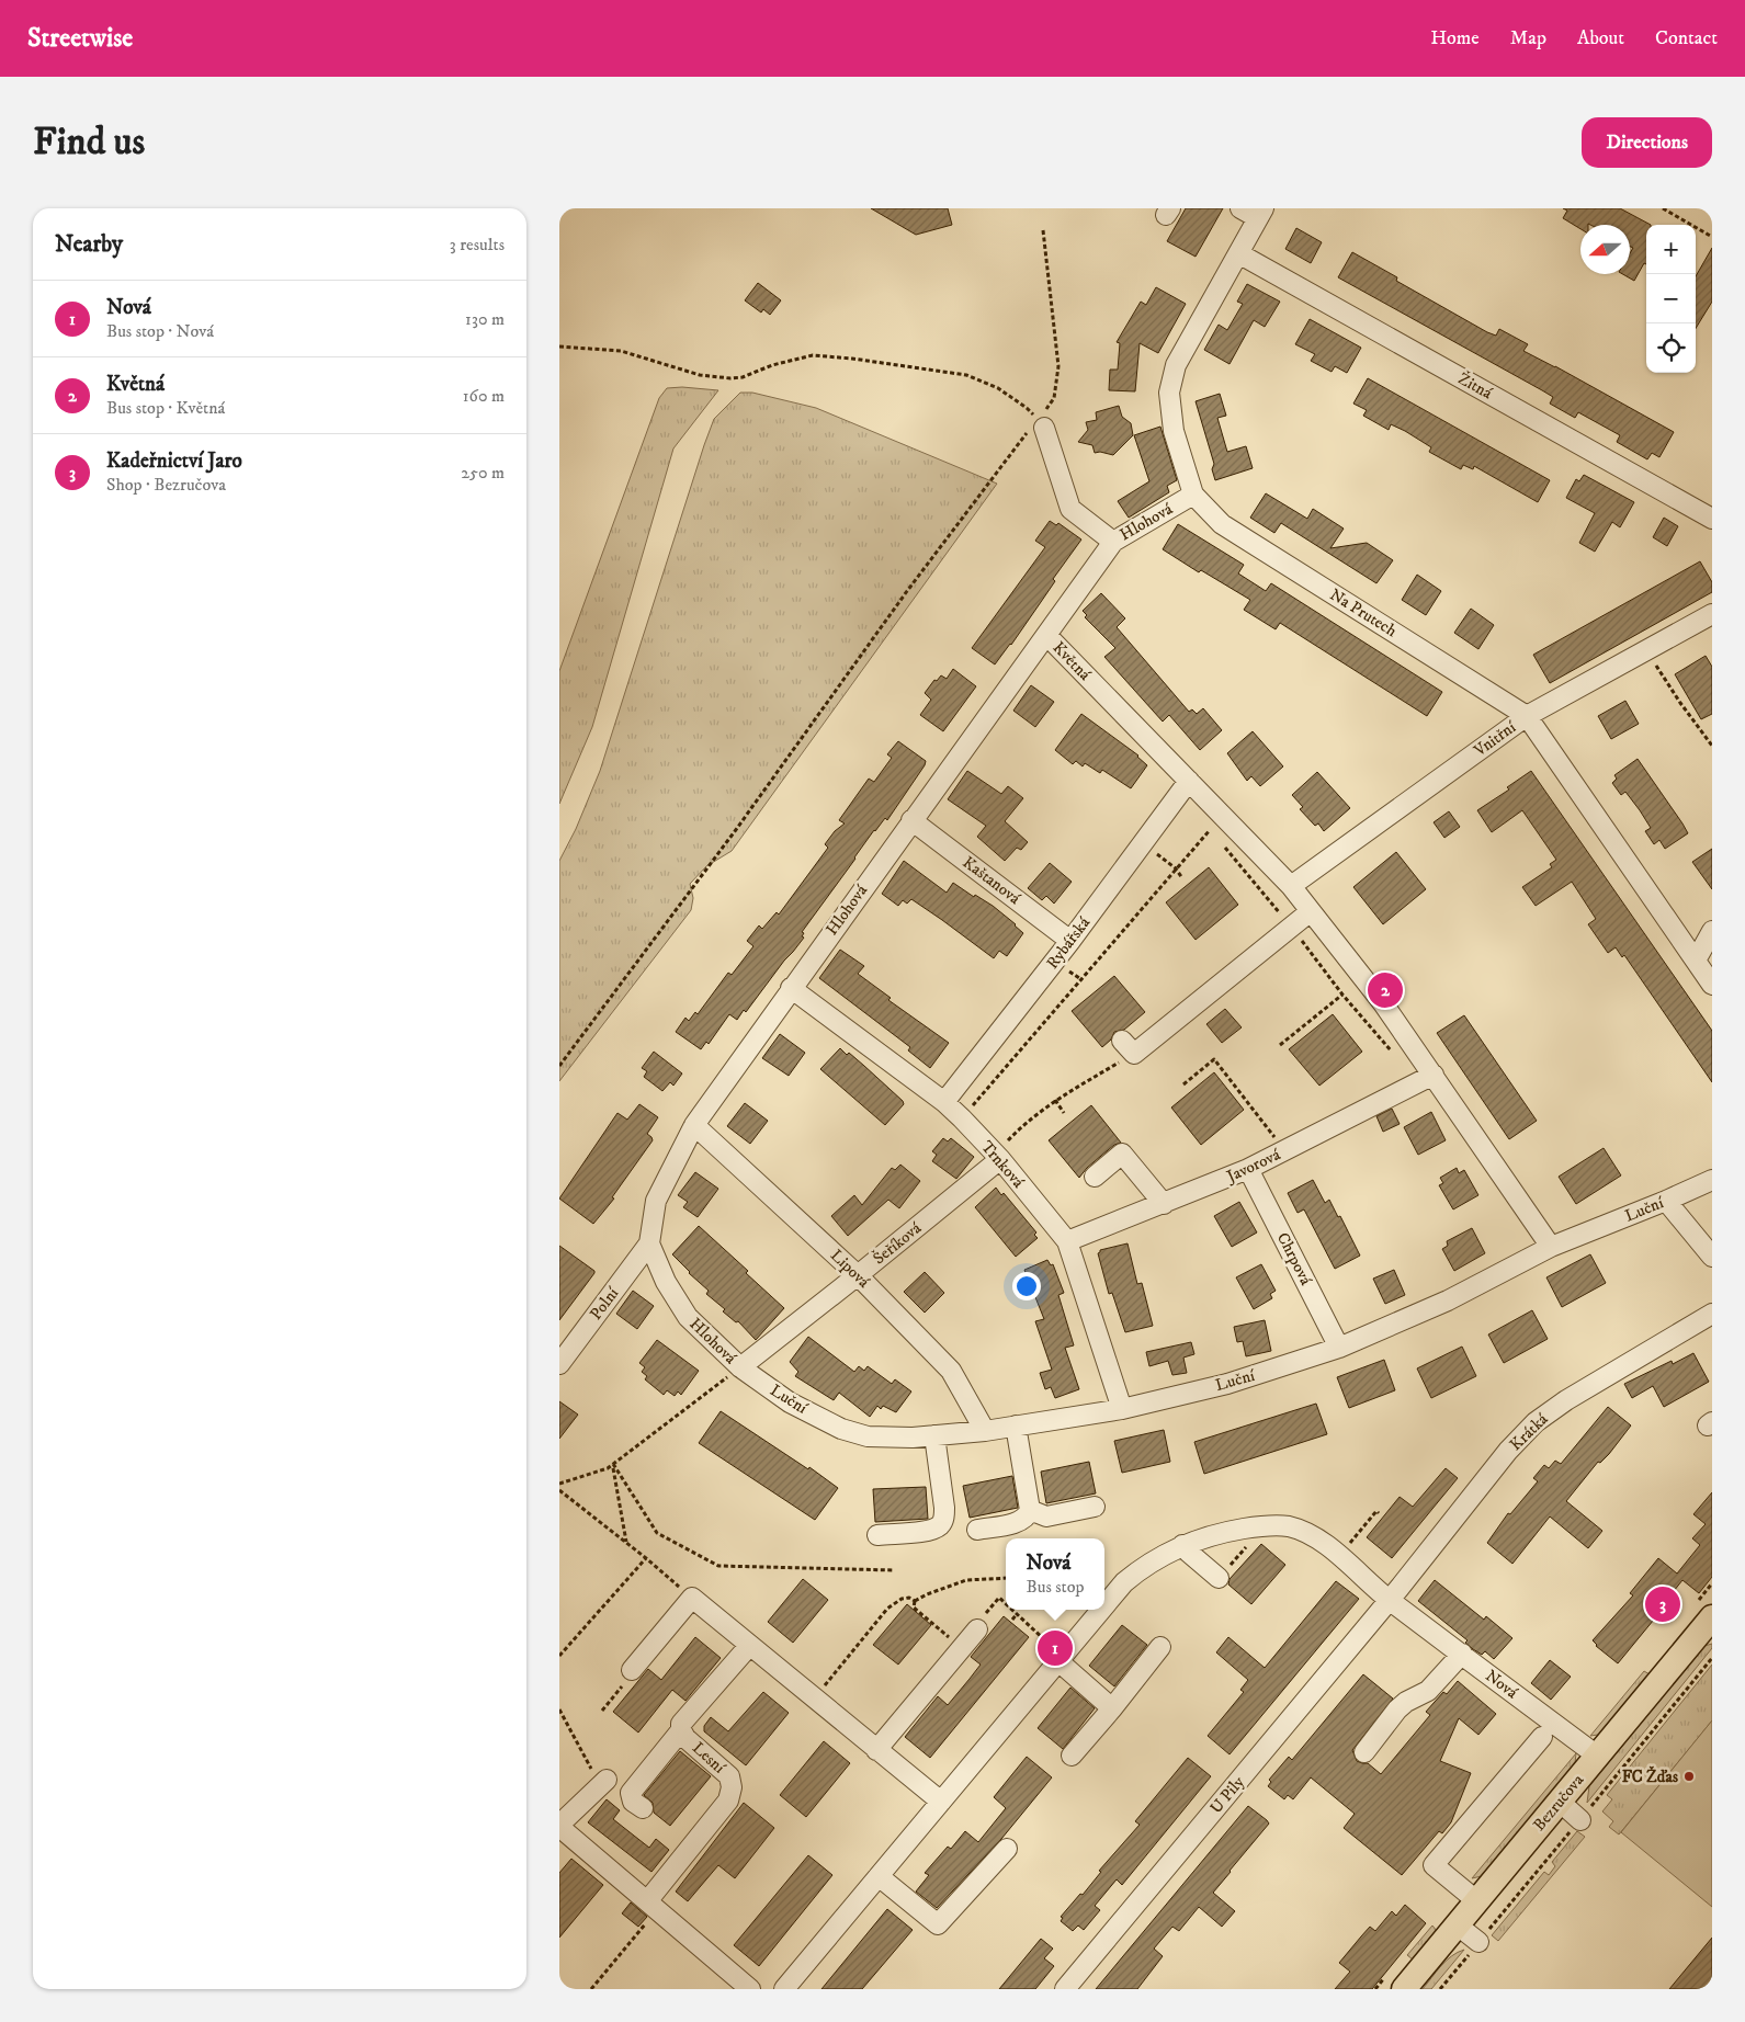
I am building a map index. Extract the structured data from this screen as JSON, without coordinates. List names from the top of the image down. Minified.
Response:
{"streets":{"main road":["Bezručova"],"street":["Žitná","Hlohová","Na Prutech","Květná","Vnitřní","Kaštanová","Rybářská","Trnková","Javorová","Luční","Šeříková","Chrpová","Lipová","Polní","Krátká","Nová","Lesní","U Pily"]},"crossings":[["Žitná","Na Prutech"],["Hlohová","Na Prutech"],["Hlohová","Květná"],["Hlohová","Kaštanová"],["Hlohová","Trnková"],["Hlohová","Luční"],["Hlohová","Šeříková"],["Hlohová","Lipová"],["Hlohová","Polní"],["Na Prutech","Vnitřní"],["Květná","Vnitřní"],["Květná","Rybářská"],["Květná","Javorová"],["Květná","Luční"],["Kaštanová","Rybářská"],["Rybářská","Trnková"],["Trnková","Javorová"],["Trnková","Luční"],["Trnková","Šeříková"],["Javorová","Chrpová"],["Luční","Šeříková"],["Luční","Chrpová"],["Luční","Lipová"],["Šeříková","Lipová"],["Krátká","Nová"],["Krátká","U Pily"],["Nová","U Pily"],["Nová","Bezručova"]],"places":["FC Žďas"],"north":"left","page":{"header":"Streetwise","nav":["Home","Map","About","Contact"],"buttons":"Directions","title":"Find us","heading":["Nearby","3 results"],"map_buttons":["+","−"],"list":[{"mark":"1","name":"Nová","note":"Bus stop · Nová","value":"130 m"},{"mark":"2","name":"Květná","note":"Bus stop · Květná","value":"160 m"},{"mark":"3","name":"Kadeřnictví Jaro","note":"Shop · Bezručova","value":"250 m"}],"pins":["2","3","1"],"popup":["Nová","Bus stop"]}}
